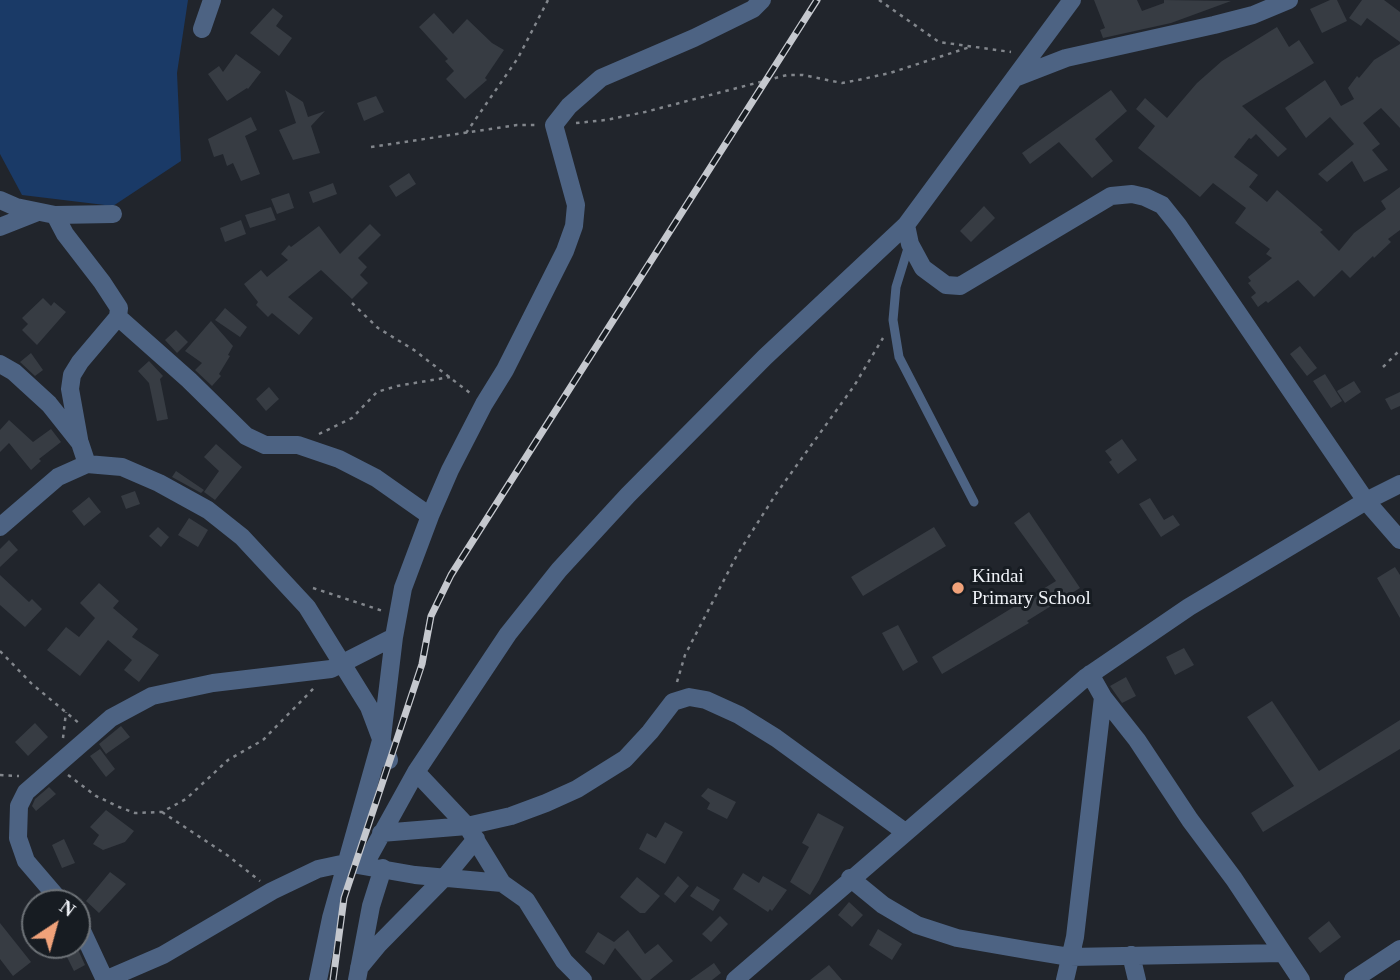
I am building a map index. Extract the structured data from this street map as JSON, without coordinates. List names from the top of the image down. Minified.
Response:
{"places":["Kindai Primary School"],"north":"top right"}
